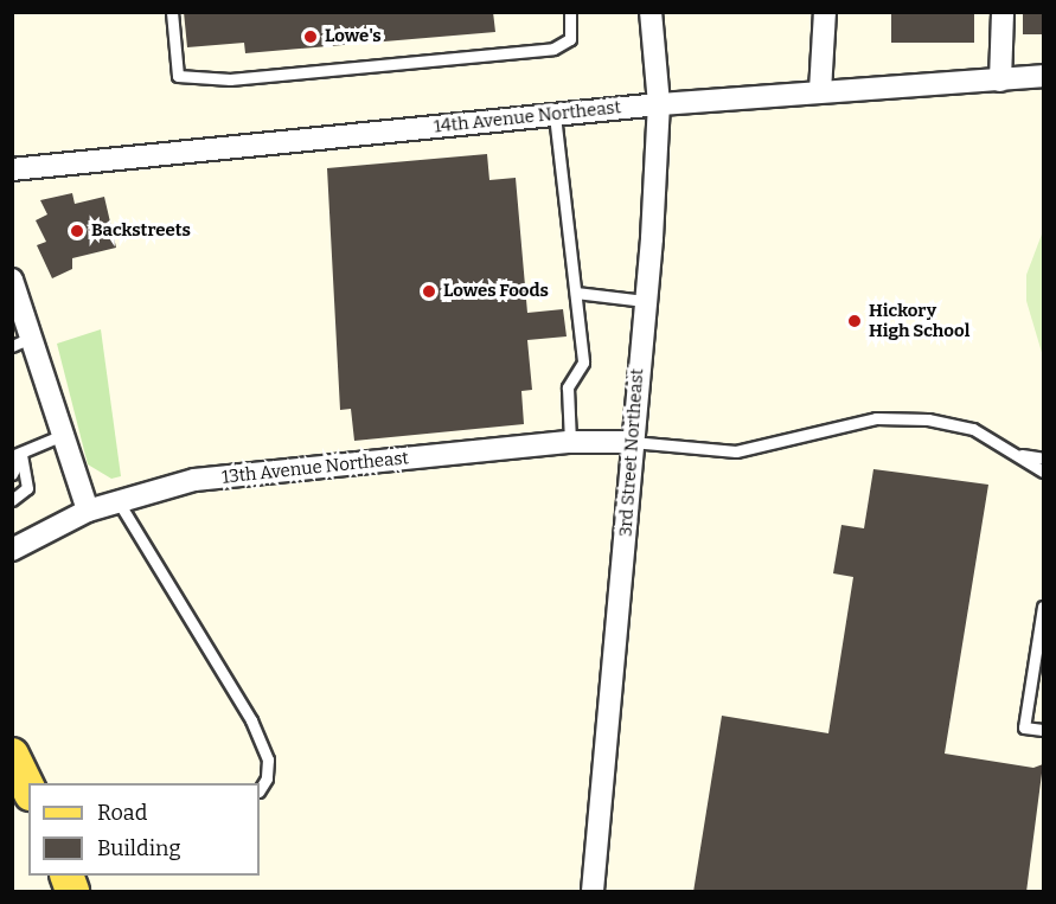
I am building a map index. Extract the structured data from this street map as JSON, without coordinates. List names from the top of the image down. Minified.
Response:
{"streets":{"street":["14th Avenue Northeast","3rd Street Northeast","13th Avenue Northeast"]},"crossings":[["14th Avenue Northeast","3rd Street Northeast"],["3rd Street Northeast","13th Avenue Northeast"]],"places":["Lowe's","Backstreets","Lowes Foods","Hickory High School"],"legend":["Road","Building"]}
